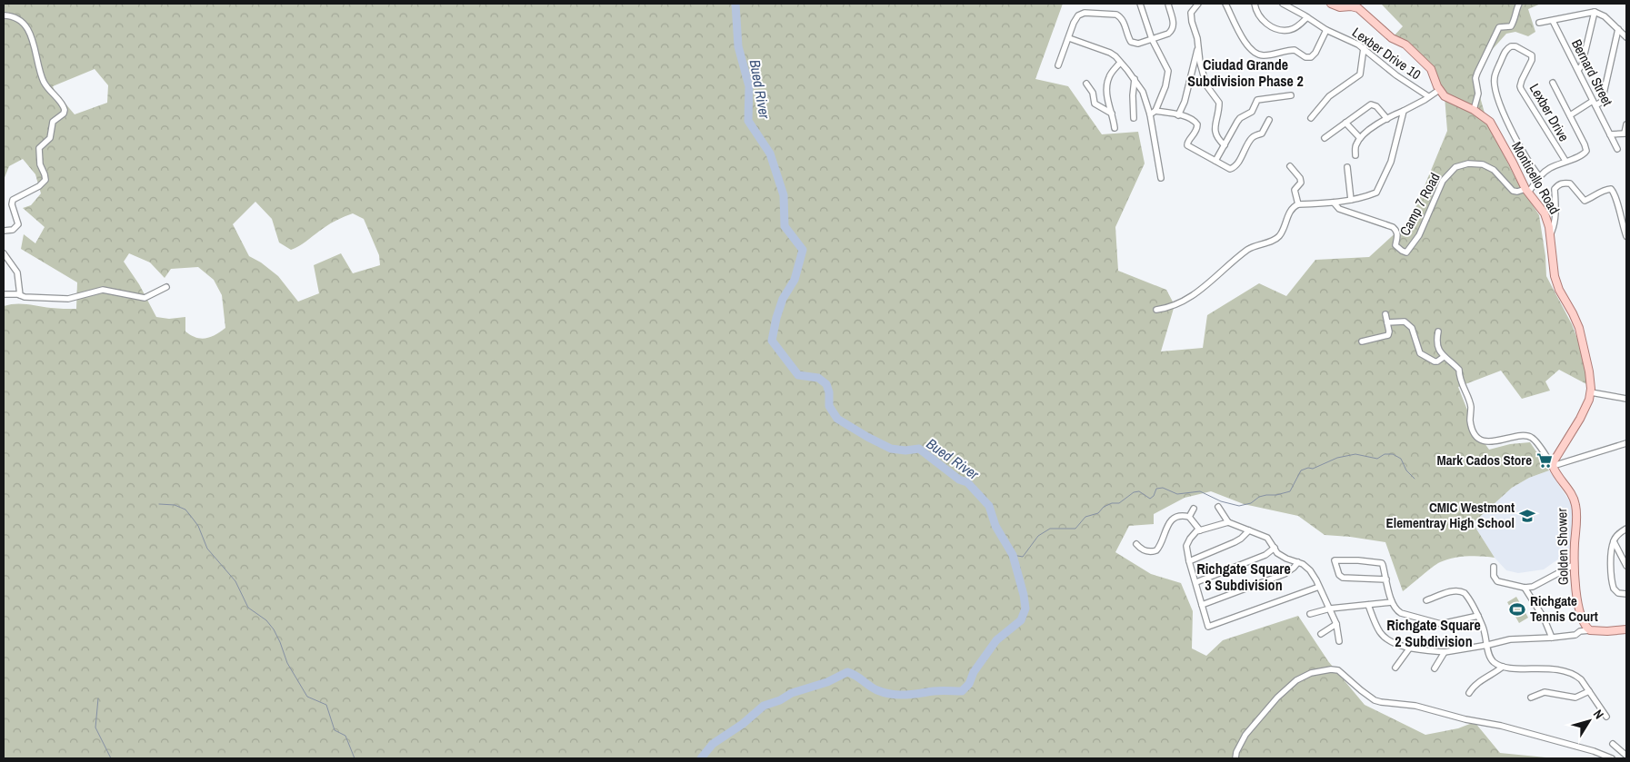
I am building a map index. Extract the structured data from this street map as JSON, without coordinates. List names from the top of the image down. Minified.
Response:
{"streets":{"main road":["Monticello Road","Golden Shower"],"street":["Lexber Drive 10","Bernard Street","Lexber Drive","Camp 7 Road"]},"crossings":[["Monticello Road","Camp 7 Road"],["Monticello Road","Golden Shower"]],"districts":["Ciudad Grande Subdivision Phase 2","Richgate Square 3 Subdivision","Richgate Square 2 Subdivision"],"water":["Bued River"],"places":{"supermarket":["Mark Cados Store"],"school or university":["CMIC Westmont Elementray High School"],"sports":["Richgate Tennis Court"]},"north":"top right"}
